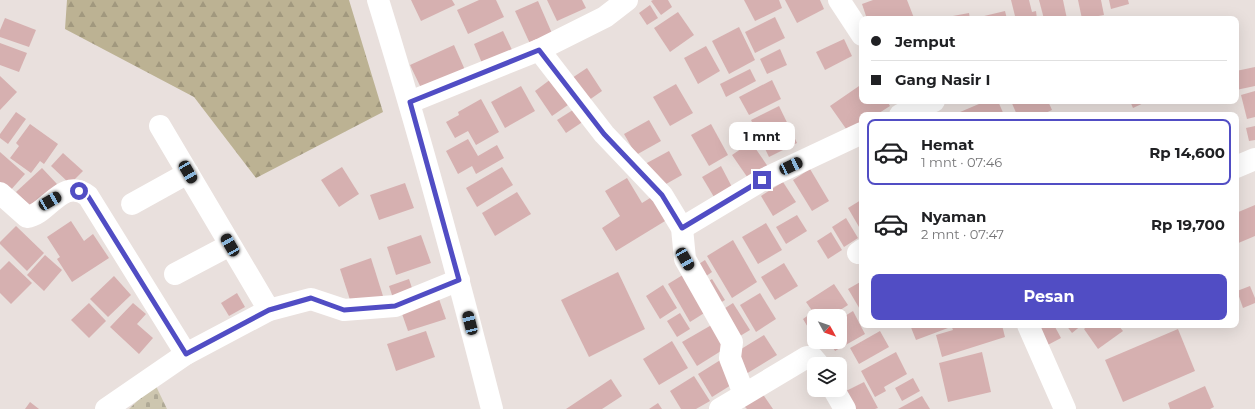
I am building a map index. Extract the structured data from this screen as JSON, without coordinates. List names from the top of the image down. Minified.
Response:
{"north":"bottom right","page":{"banner":["Jemput","Gang Nasir I"],"list":[{"name":"Hemat","note":"1 mnt · 07:46","value":"Rp 14,600"},{"name":"Nyaman","note":"2 mnt · 07:47","value":"Rp 19,700"}],"bubble":"1 mnt","buttons":"Pesan"}}
